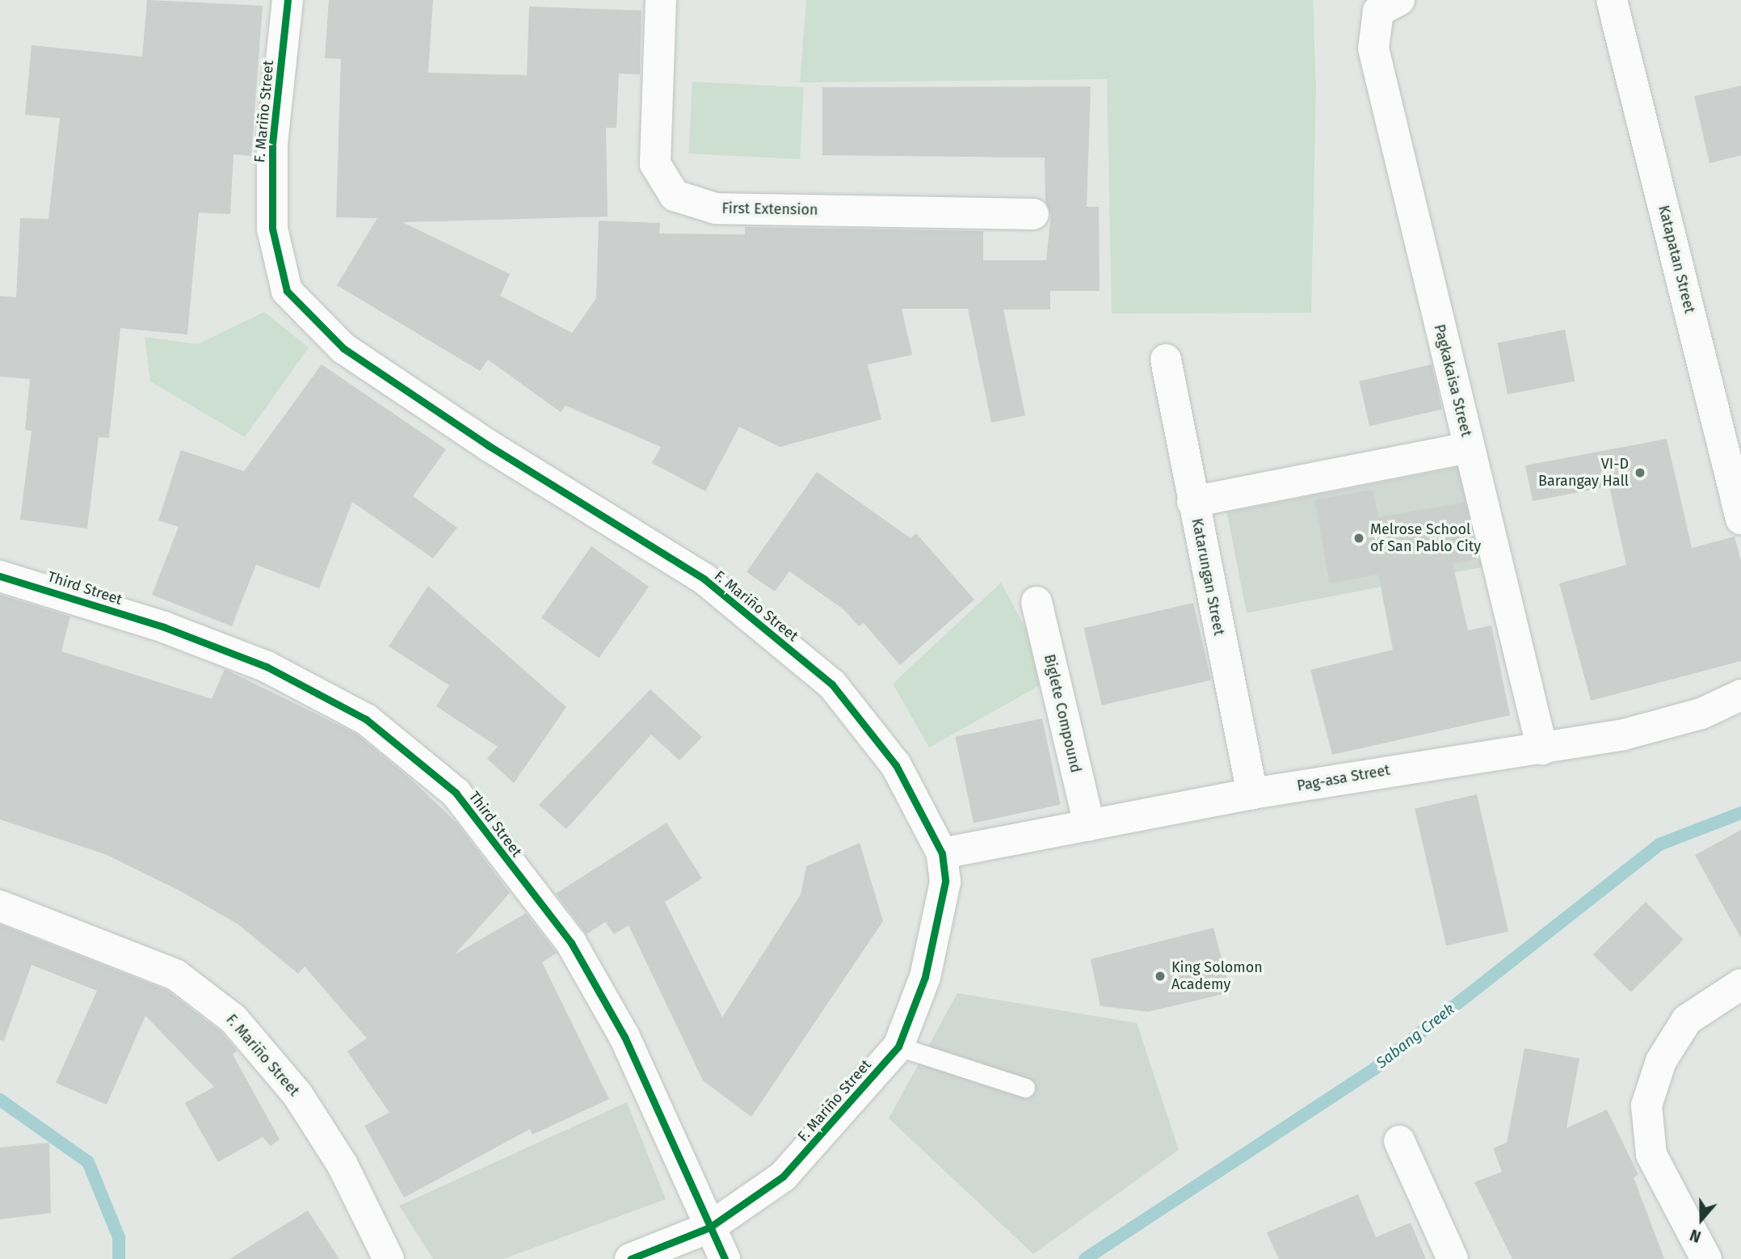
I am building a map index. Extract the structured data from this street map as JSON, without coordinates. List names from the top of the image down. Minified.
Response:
{"streets":{"street":["F. Mariño Street","First Extension","Katapatan Street","Pagkakaisa Street","Katarungan Street","Third Street","Biglete Compound","Pag-asa Street"]},"crossings":[["F. Mariño Street","Third Street"],["F. Mariño Street","Pag-asa Street"],["Pagkakaisa Street","Pag-asa Street"],["Katarungan Street","Pag-asa Street"],["Biglete Compound","Pag-asa Street"]],"water":["Sabang Creek"],"places":["VI-D Barangay Hall","Melrose School of San Pablo City","King Solomon Academy"],"north":"bottom"}
